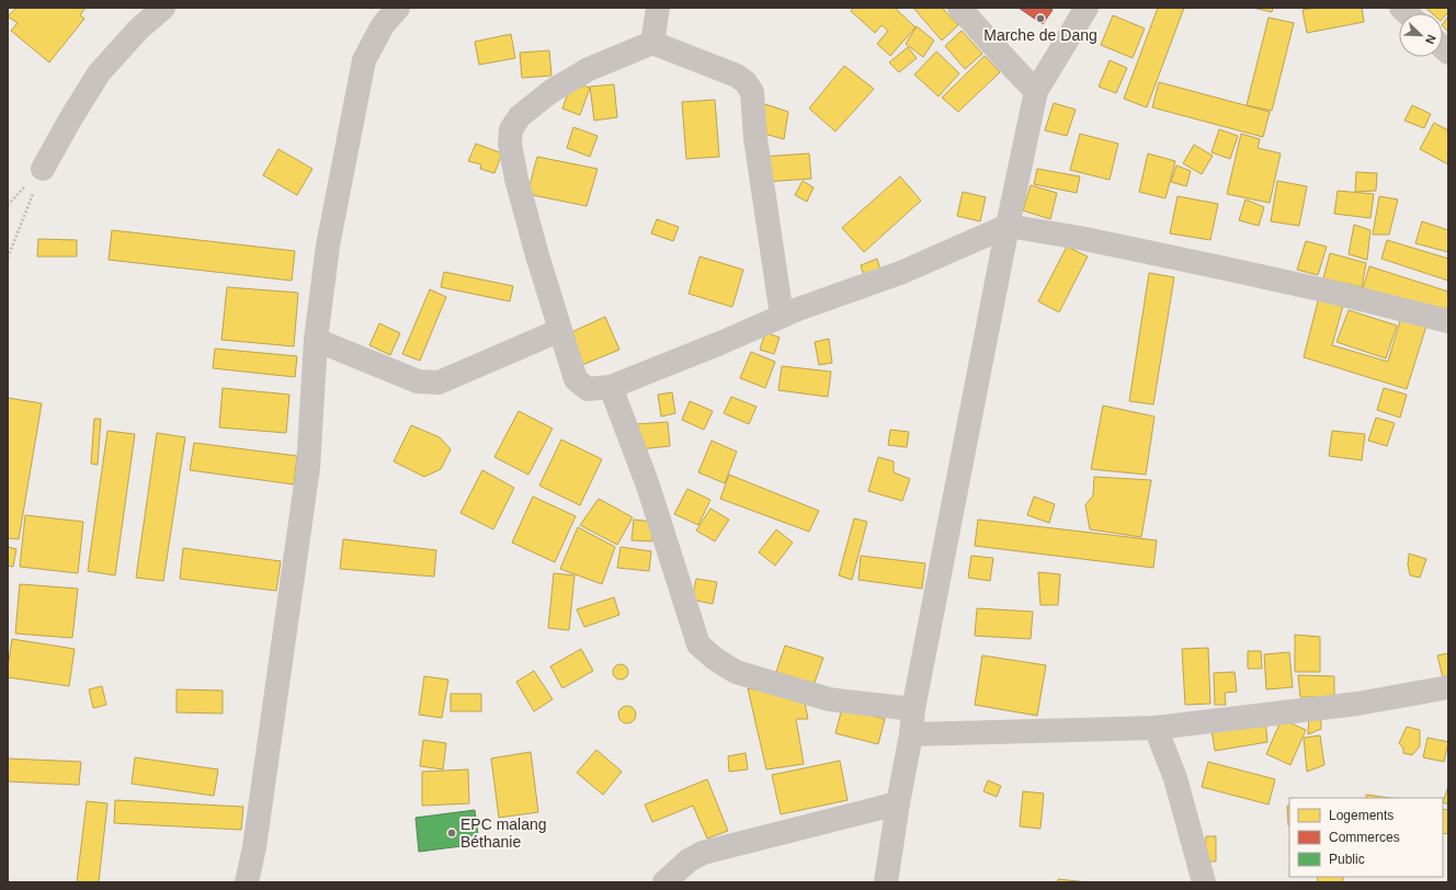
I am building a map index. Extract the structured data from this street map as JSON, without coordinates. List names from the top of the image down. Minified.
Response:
{"places":["Marche de Dang","EPC malang Béthanie"],"legend":["Logements","Commerces","Public"],"north":"bottom right"}
